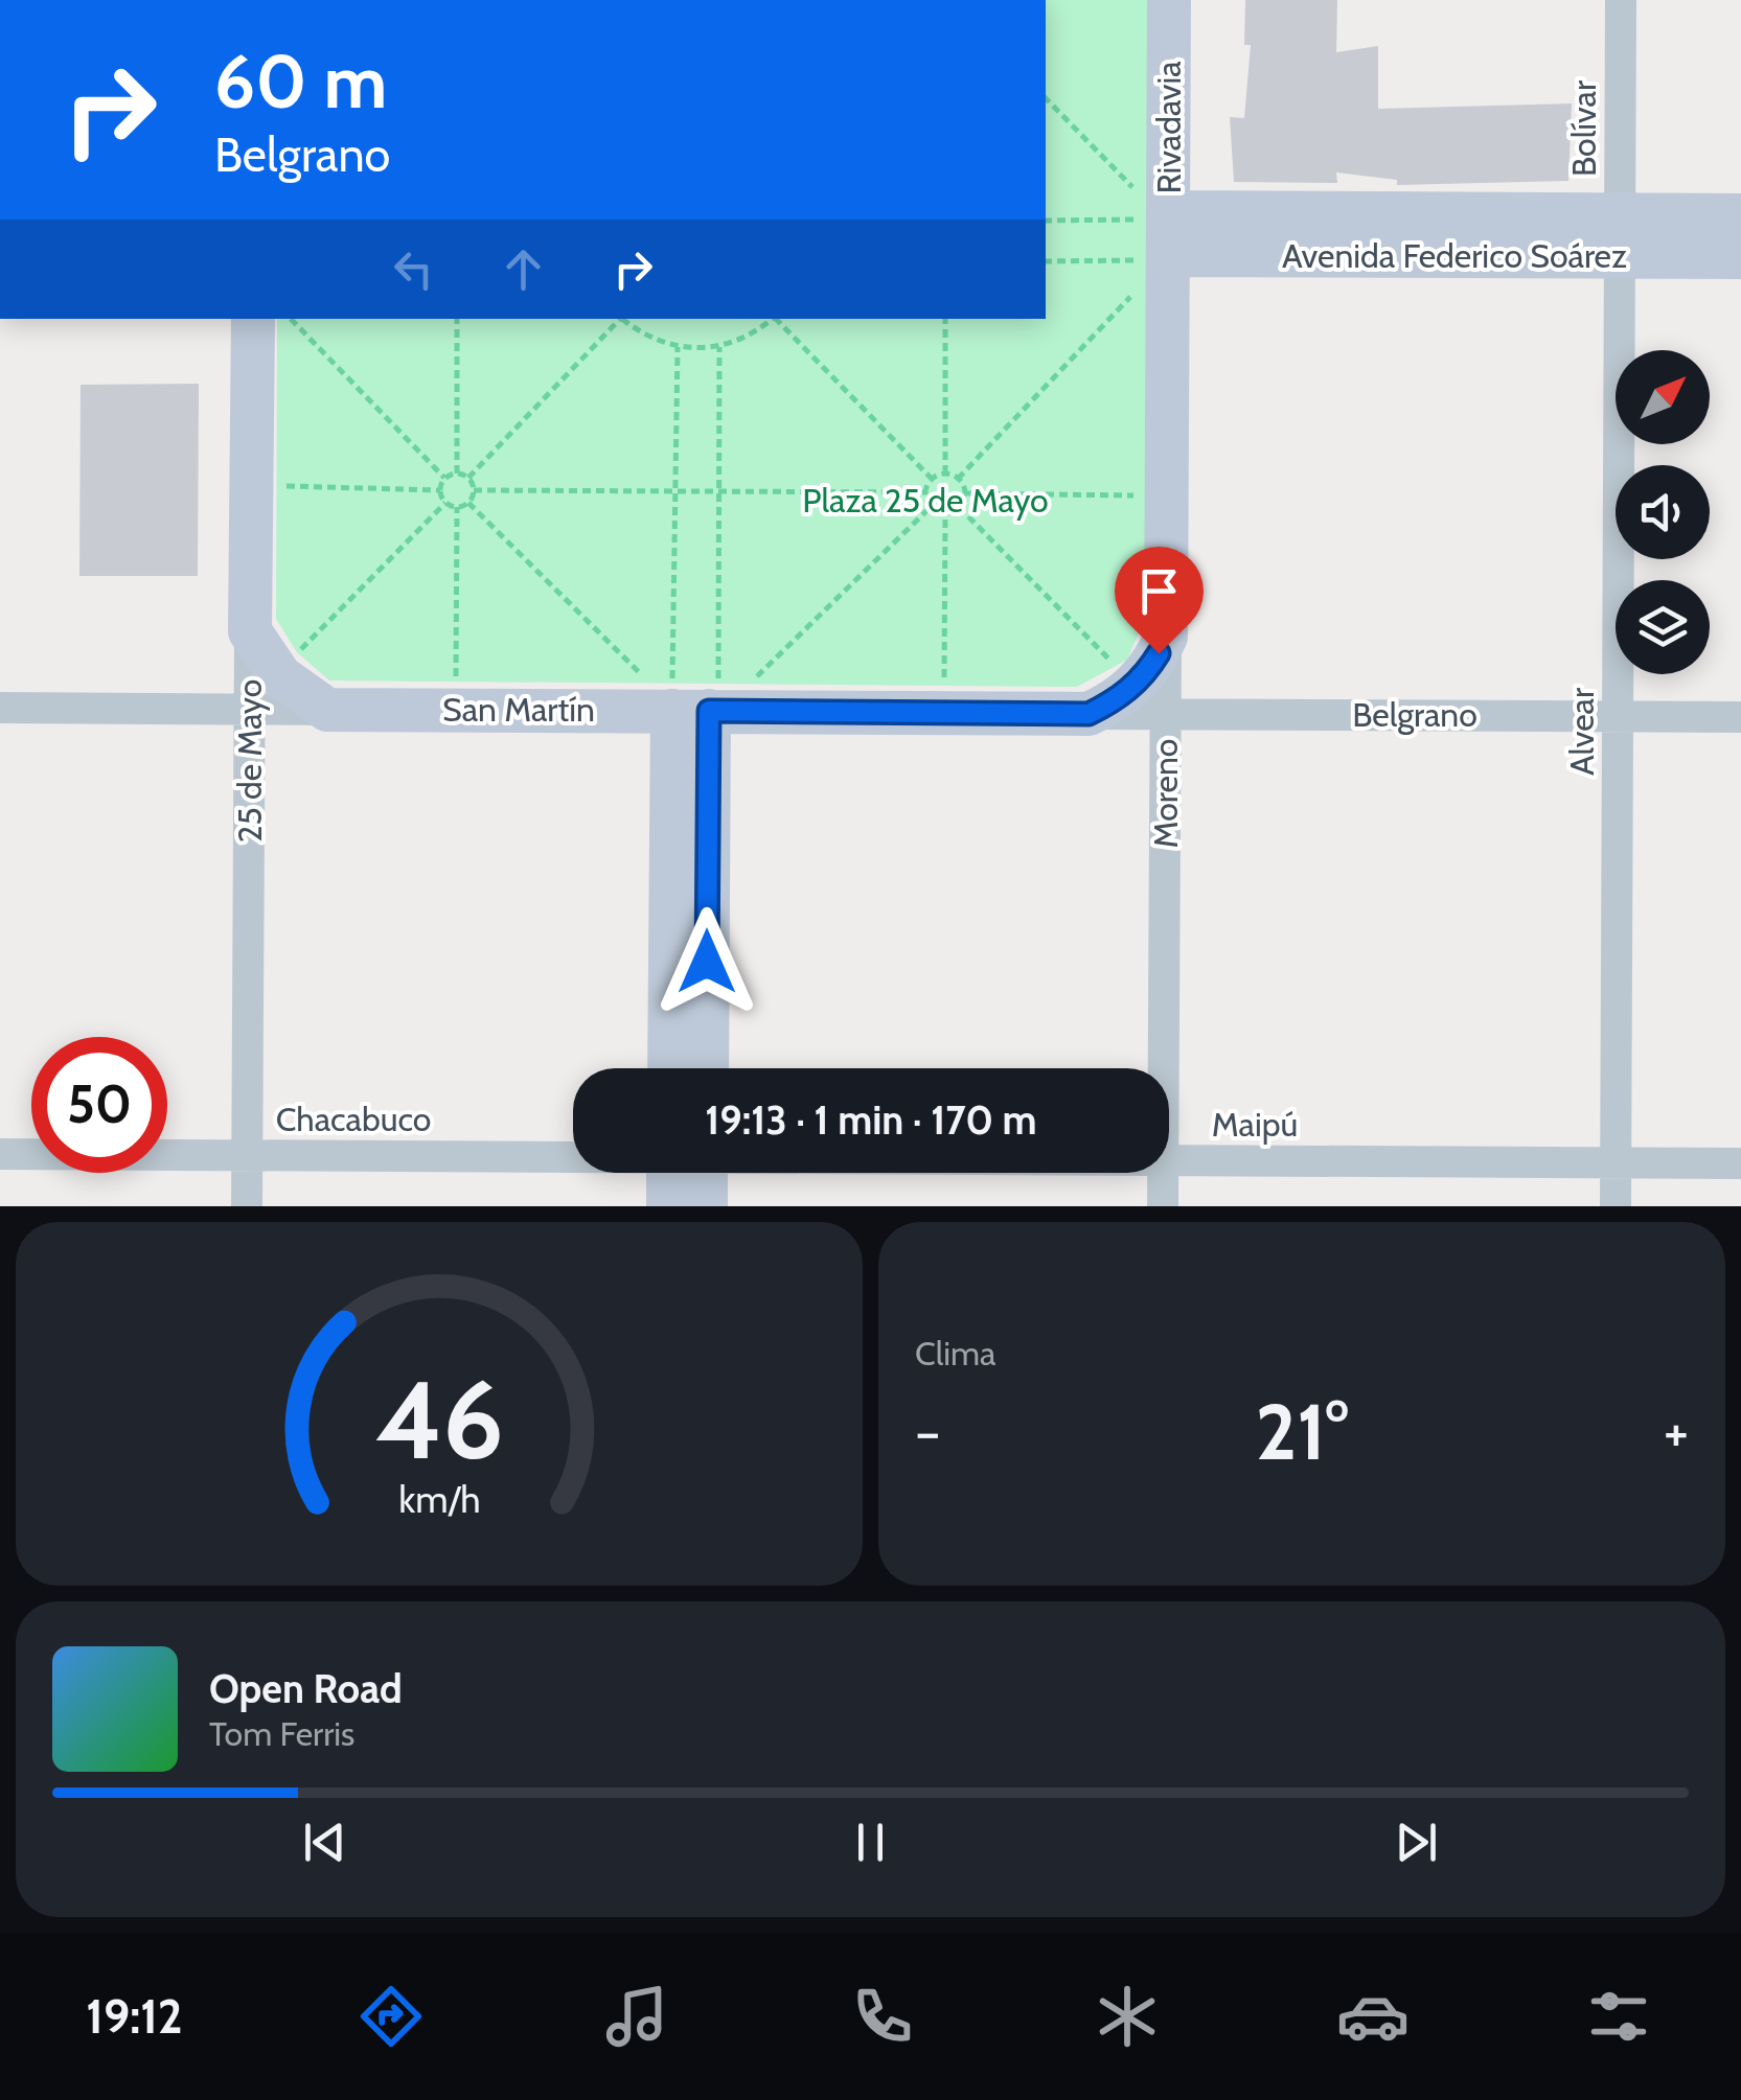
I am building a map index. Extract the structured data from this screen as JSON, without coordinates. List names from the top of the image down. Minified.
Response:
{"streets":{"main road":["Rivadavia","Avenida Federico Soárez","San Martín","Belgrano","25 de Mayo","Moreno"],"street":["Bolívar","Alvear","Chacabuco","Maipú"]},"crossings":[["Rivadavia","Avenida Federico Soárez"],["Rivadavia","Moreno"],["Bolívar","Avenida Federico Soárez"],["Bolívar","Alvear"],["Avenida Federico Soárez","Alvear"],["Avenida Federico Soárez","Moreno"],["San Martín","Belgrano"],["San Martín","25 de Mayo"],["Belgrano","Alvear"],["Belgrano","Moreno"],["Alvear","Maipú"],["25 de Mayo","Chacabuco"]],"parks":["Plaza 25 de Mayo"],"north":"top right","page":{"turn":["60 m","Belgrano"],"limit":"50","trip":"19:13 · 1 min · 170 m","tile":"Clima","heat":["−","21°","+"],"song":["Open Road","Tom Ferris"],"tabs":"19:12","gauge":["46","km/h"]}}
